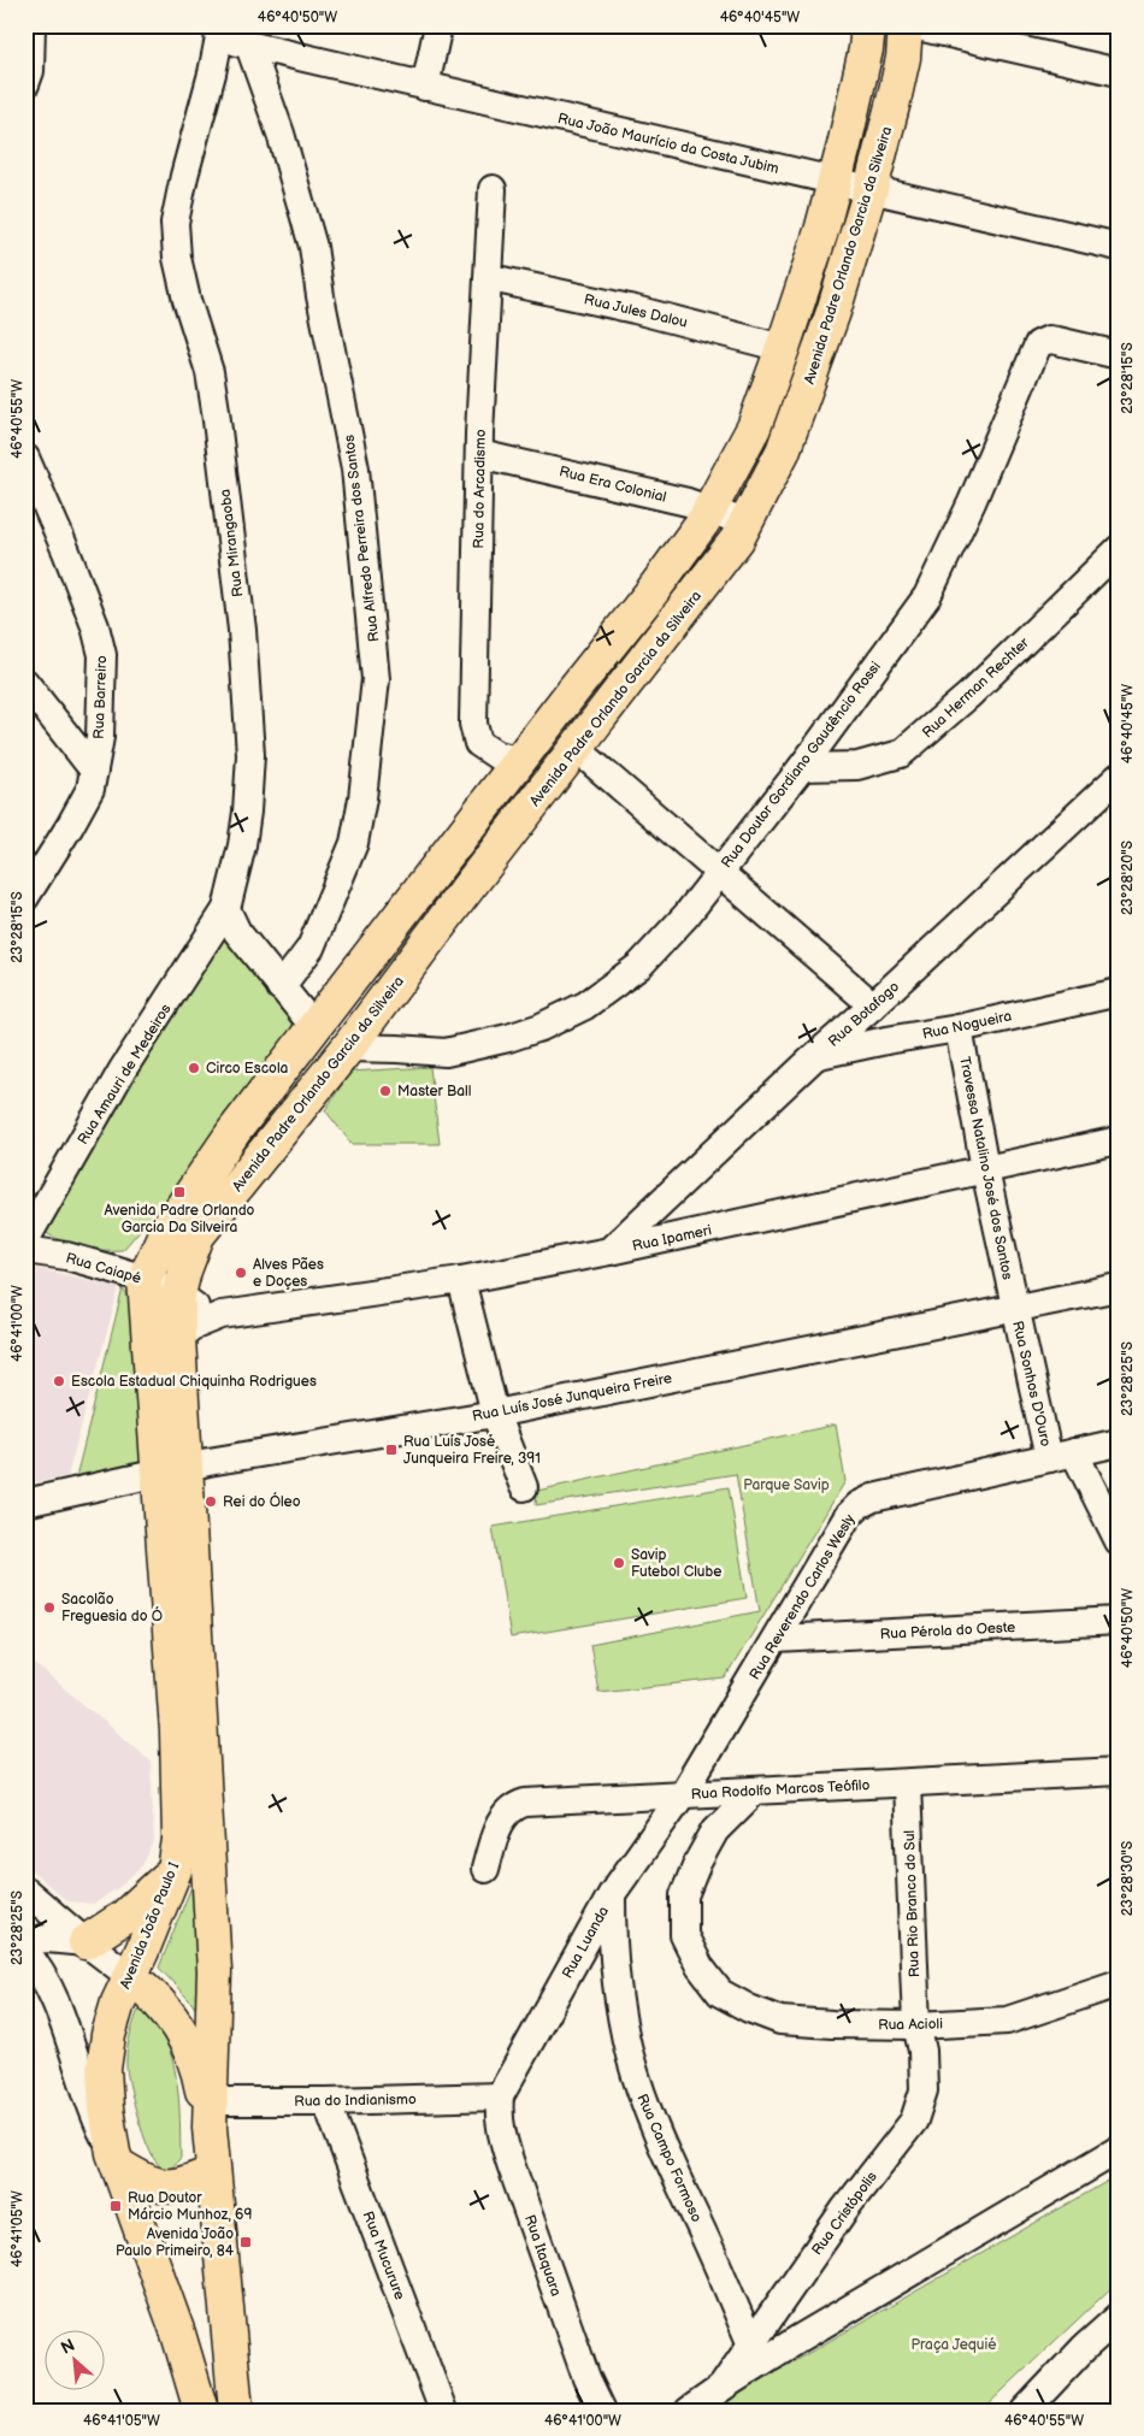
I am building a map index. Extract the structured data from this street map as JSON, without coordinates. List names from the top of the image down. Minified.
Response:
{"streets":{"main road":["Avenida Padre Orlando Garcia da Silveira","Avenida João Paulo I"],"street":["Rua João Maurício da Costa Jubim","Rua Jules Dalou","Rua Era Colonial","Rua do Arcadismo","Rua Alfredo Perreira dos Santos","Rua Mirangaoba","Rua Herman Rechter","Rua Barreiro","Rua Doutor Gordiano Gaudêncio Rossi","Rua Botafogo","Rua Nogueira","Rua Amauri de Medeiros","Travessa Natalino José dos Santos","Rua Ipameri","Rua Caiapé","Rua Sonhos D'Ouro","Rua Luís José Junqueira Freire","Rua Reverendo Carlos Wesly","Rua Pérola do Oeste","Rua Rodolfo Marcos Teófilo","Rua Rio Branco do Sul","Rua Luanda","Rua Acioli","Rua do Indianismo","Rua Campo Formoso","Rua Cristópolis","Rua Mucurure","Rua Itaquara"]},"crossings":[["Rua João Maurício da Costa Jubim","Avenida Padre Orlando Garcia da Silveira"],["Rua João Maurício da Costa Jubim","Rua Alfredo Perreira dos Santos"],["Rua João Maurício da Costa Jubim","Rua Mirangaoba"],["Avenida Padre Orlando Garcia da Silveira","Rua Era Colonial"],["Avenida Padre Orlando Garcia da Silveira","Rua Doutor Gordiano Gaudêncio Rossi"],["Avenida Padre Orlando Garcia da Silveira","Rua Ipameri"],["Avenida Padre Orlando Garcia da Silveira","Rua Caiapé"],["Avenida Padre Orlando Garcia da Silveira","Avenida João Paulo I"],["Rua Jules Dalou","Rua do Arcadismo"],["Rua Era Colonial","Rua do Arcadismo"],["Rua Mirangaoba","Rua Amauri de Medeiros"],["Rua Herman Rechter","Rua Doutor Gordiano Gaudêncio Rossi"],["Rua Botafogo","Rua Nogueira"],["Rua Botafogo","Rua Ipameri"],["Rua Nogueira","Travessa Natalino José dos Santos"],["Travessa Natalino José dos Santos","Rua Ipameri"],["Travessa Natalino José dos Santos","Rua Sonhos D'Ouro"],["Travessa Natalino José dos Santos","Rua Luís José Junqueira Freire"],["Rua Ipameri","Rua Caiapé"],["Rua Ipameri","Avenida João Paulo I"],["Rua Caiapé","Avenida João Paulo I"],["Rua Sonhos D'Ouro","Rua Luís José Junqueira Freire"],["Rua Sonhos D'Ouro","Rua Reverendo Carlos Wesly"],["Rua Luís José Junqueira Freire","Avenida João Paulo I"],["Rua Reverendo Carlos Wesly","Rua Pérola do Oeste"],["Rua Reverendo Carlos Wesly","Rua Rodolfo Marcos Teófilo"],["Rua Reverendo Carlos Wesly","Rua Luanda"],["Rua Rodolfo Marcos Teófilo","Rua Rio Branco do Sul"],["Rua Rodolfo Marcos Teófilo","Rua Luanda"],["Rua Rodolfo Marcos Teófilo","Rua Acioli"],["Rua Rio Branco do Sul","Rua Acioli"],["Rua Rio Branco do Sul","Rua Cristópolis"],["Avenida João Paulo I","Rua do Indianismo"],["Rua Luanda","Rua do Indianismo"],["Rua Luanda","Rua Campo Formoso"],["Rua Luanda","Rua Itaquara"],["Rua Acioli","Rua Cristópolis"],["Rua do Indianismo","Rua Mucurure"],["Rua do Indianismo","Rua Itaquara"],["Rua Campo Formoso","Rua Cristópolis"]],"parks":["Parque Savip","Praça Jequié"],"places":{"other":["Circo Escola","Master Ball","Alves Pães e Doçes","Escola Estadual Chiquinha Rodrigues","Rei do Óleo","Savip Futebol Clube","Sacolão Freguesia do Ó"],"transit":["Avenida Padre Orlando Garcia Da Silveira","Rua Luís José Junqueira Freire, 391","Rua Doutor Márcio Munhoz, 69","Avenida João Paulo Primeiro, 84"]},"north":"top left","coordinates":["46°40'50\"W","46°40'45\"W","23°28'15\"S","46°40'55\"W","23°28'20\"S","46°41'00\"W","23°28'25\"S","23°28'30\"S","46°41'05\"W"]}
